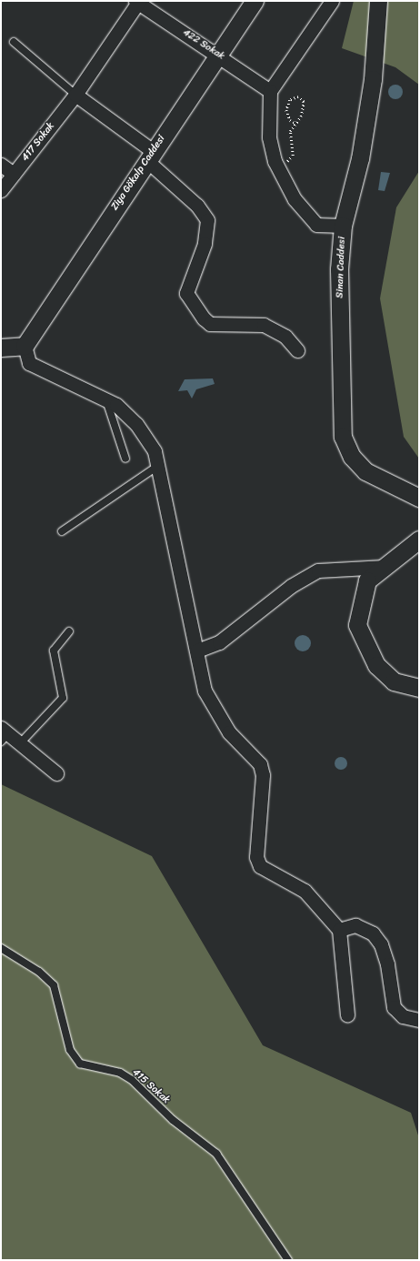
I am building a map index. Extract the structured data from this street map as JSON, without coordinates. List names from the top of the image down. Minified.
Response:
{"streets":{"street":["422 Sokak","417 Sokak","Ziya Gökalp Caddesi","Sinan Caddesi"],"lane":["415 Sokak"]},"crossings":[["422 Sokak","417 Sokak"],["422 Sokak","Ziya Gökalp Caddesi"]]}
